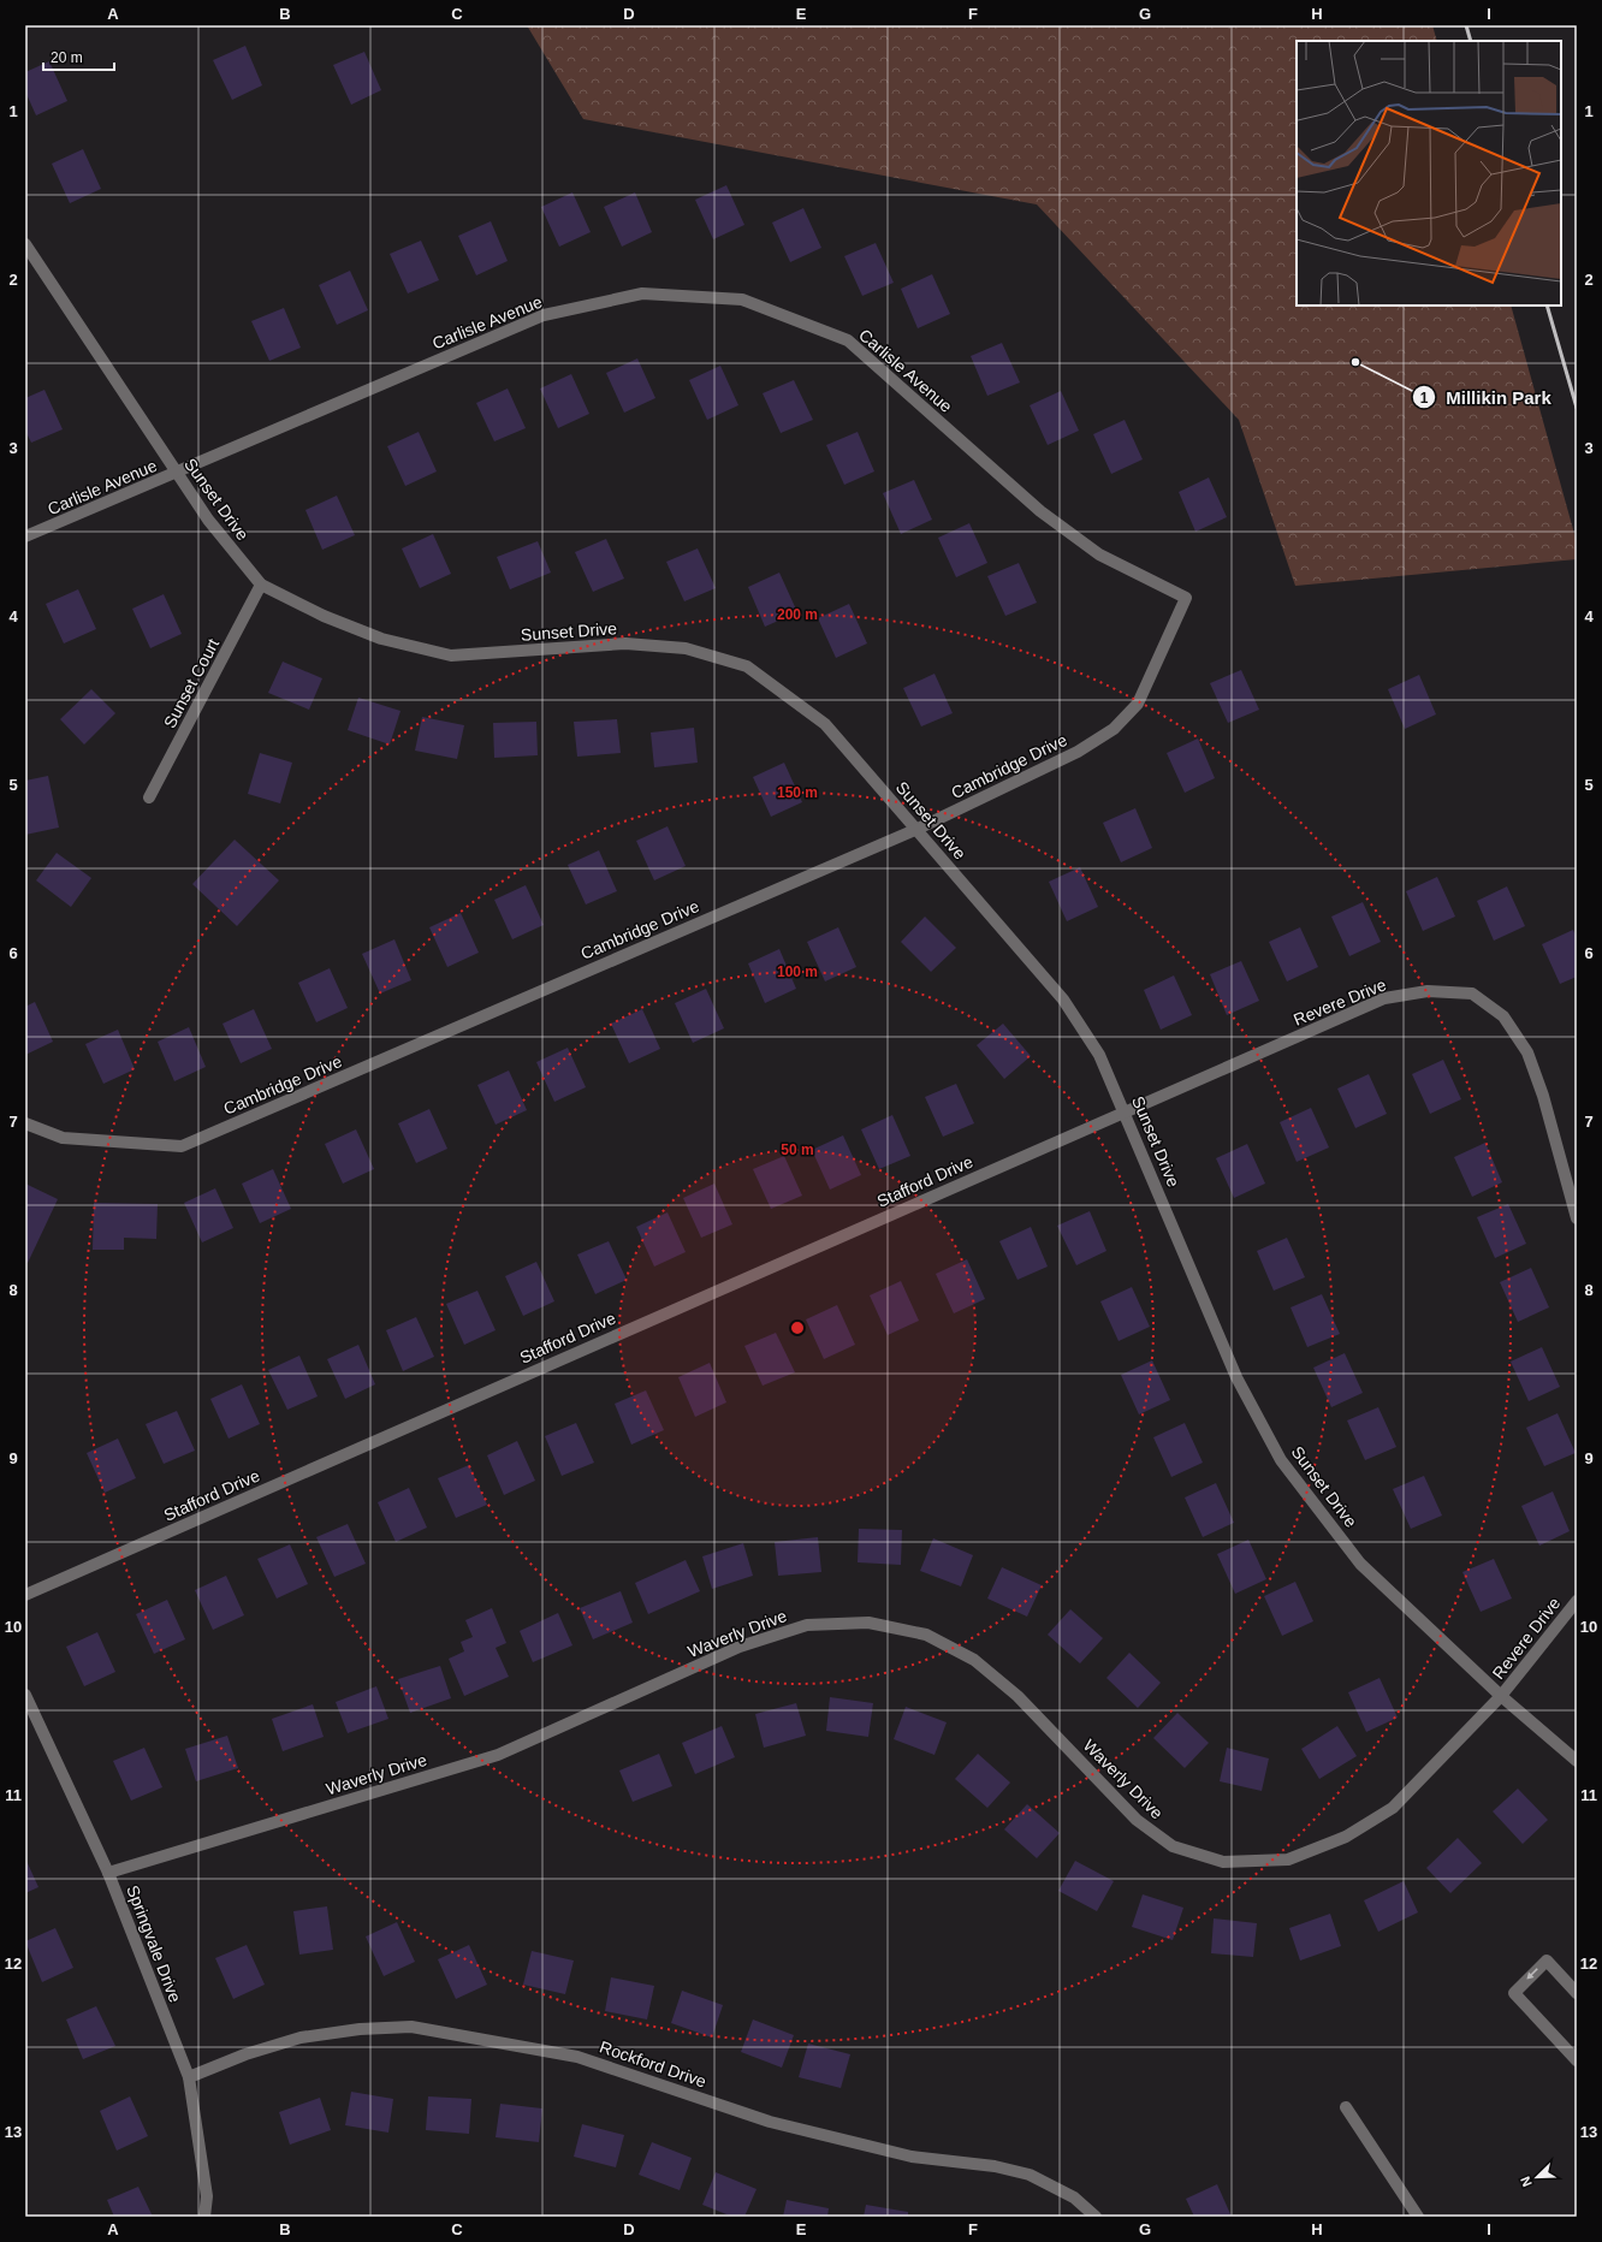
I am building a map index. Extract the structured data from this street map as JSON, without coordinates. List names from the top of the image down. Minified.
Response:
{"streets":{"street":["Carlisle Avenue","Sunset Drive","Sunset Court","Cambridge Drive","Revere Drive","Stafford Drive","Waverly Drive","Springvale Drive","Rockford Drive"]},"crossings":[["Carlisle Avenue","Sunset Drive"],["Carlisle Avenue","Cambridge Drive"],["Sunset Drive","Sunset Court"],["Sunset Drive","Cambridge Drive"],["Sunset Drive","Revere Drive"],["Sunset Drive","Stafford Drive"],["Sunset Drive","Waverly Drive"],["Revere Drive","Stafford Drive"],["Revere Drive","Waverly Drive"],["Waverly Drive","Springvale Drive"],["Springvale Drive","Rockford Drive"]],"places":["Millikin Park"],"scale_bar":"20 m","north":"bottom left","grid":{"columns":["A","B","C","D","E","F","G","H","I"],"rows":["1","2","3","4","5","6","7","8","9","10","11","12","13"]},"rings":["200 m","150 m","100 m","50 m"]}
